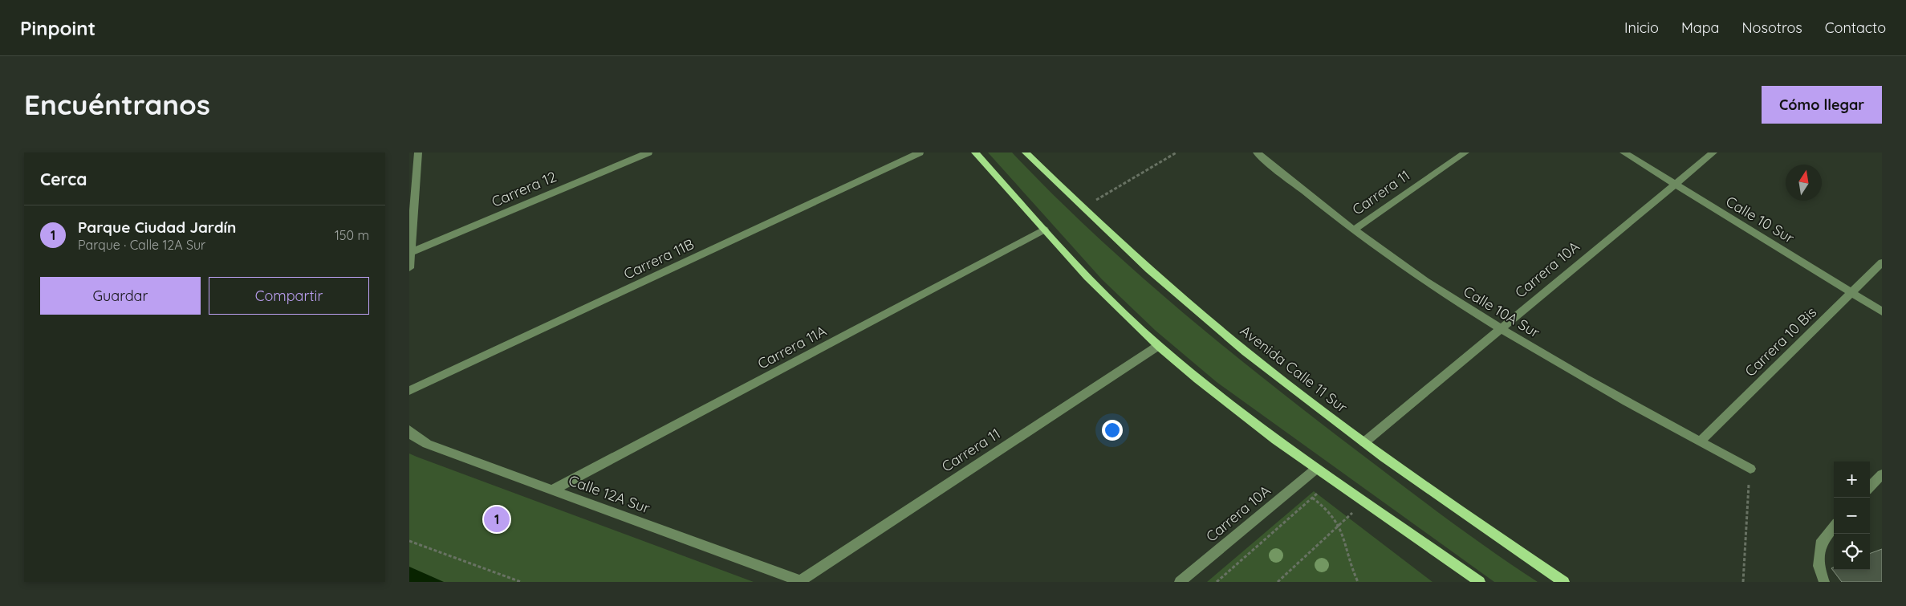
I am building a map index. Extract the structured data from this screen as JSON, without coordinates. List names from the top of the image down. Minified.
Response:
{"streets":{"main road":["Avenida Calle 11 Sur"],"street":["Carrera 12","Carrera 11","Calle 10 Sur","Carrera 11B","Carrera 10A","Calle 10A Sur","Carrera 10 Bis","Carrera 11A","Calle 12A Sur"]},"crossings":[["Carrera 11","Calle 10A Sur"],["Carrera 11","Calle 12A Sur"],["Calle 10 Sur","Carrera 10A"],["Calle 10 Sur","Carrera 10 Bis"],["Carrera 10A","Calle 10A Sur"],["Carrera 10A","Avenida Calle 11 Sur"],["Calle 10A Sur","Carrera 10 Bis"],["Carrera 11A","Calle 12A Sur"]],"north":"top","page":{"header":"Pinpoint","nav":["Inicio","Mapa","Nosotros","Contacto"],"buttons":["Cómo llegar",["Guardar","Compartir"]],"title":"Encuéntranos","heading":"Cerca","list":[{"mark":"1","name":"Parque Ciudad Jardín","note":"Parque · Calle 12A Sur","value":"150 m"}],"map_buttons":["+","−"],"pins":"1"}}
